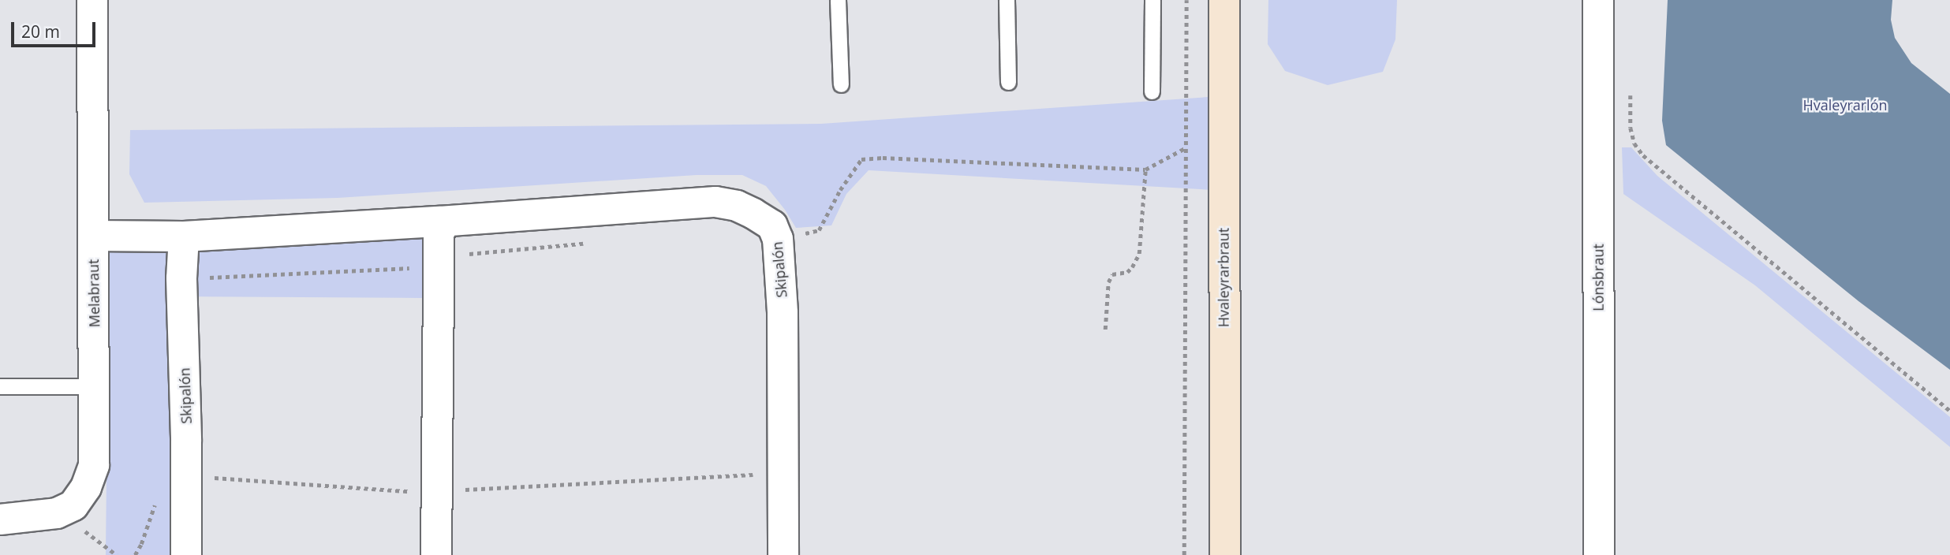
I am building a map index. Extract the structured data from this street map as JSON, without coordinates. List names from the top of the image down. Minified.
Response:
{"streets":{"street":["Skipalón","Hvaleyrarbraut","Lónsbraut","Melabraut"]},"crossings":[["Skipalón","Melabraut"]],"parks":["Hvaleyrarlón"],"scale_bar":"20 m"}
